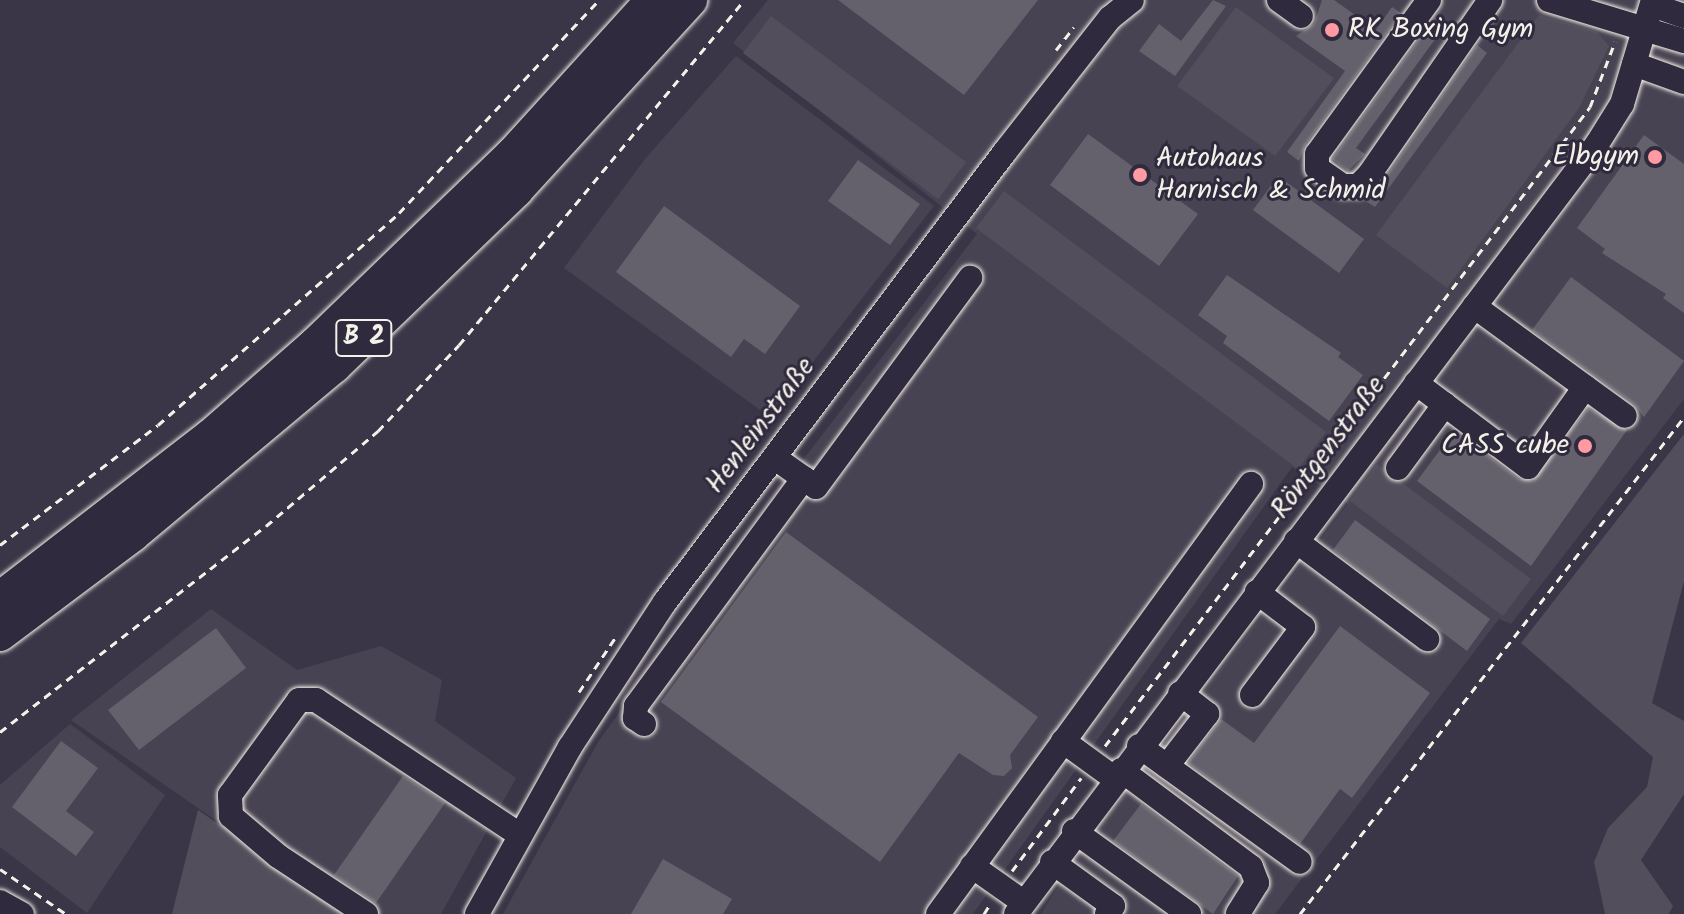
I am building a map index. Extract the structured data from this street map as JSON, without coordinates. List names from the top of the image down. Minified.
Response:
{"streets":{"highway":["B 2"],"street":["Henleinstraße","Röntgenstraße"]},"places":["RK Boxing Gym","Elbgym","Autohaus Harnisch & Schmid","CASS cube"]}
